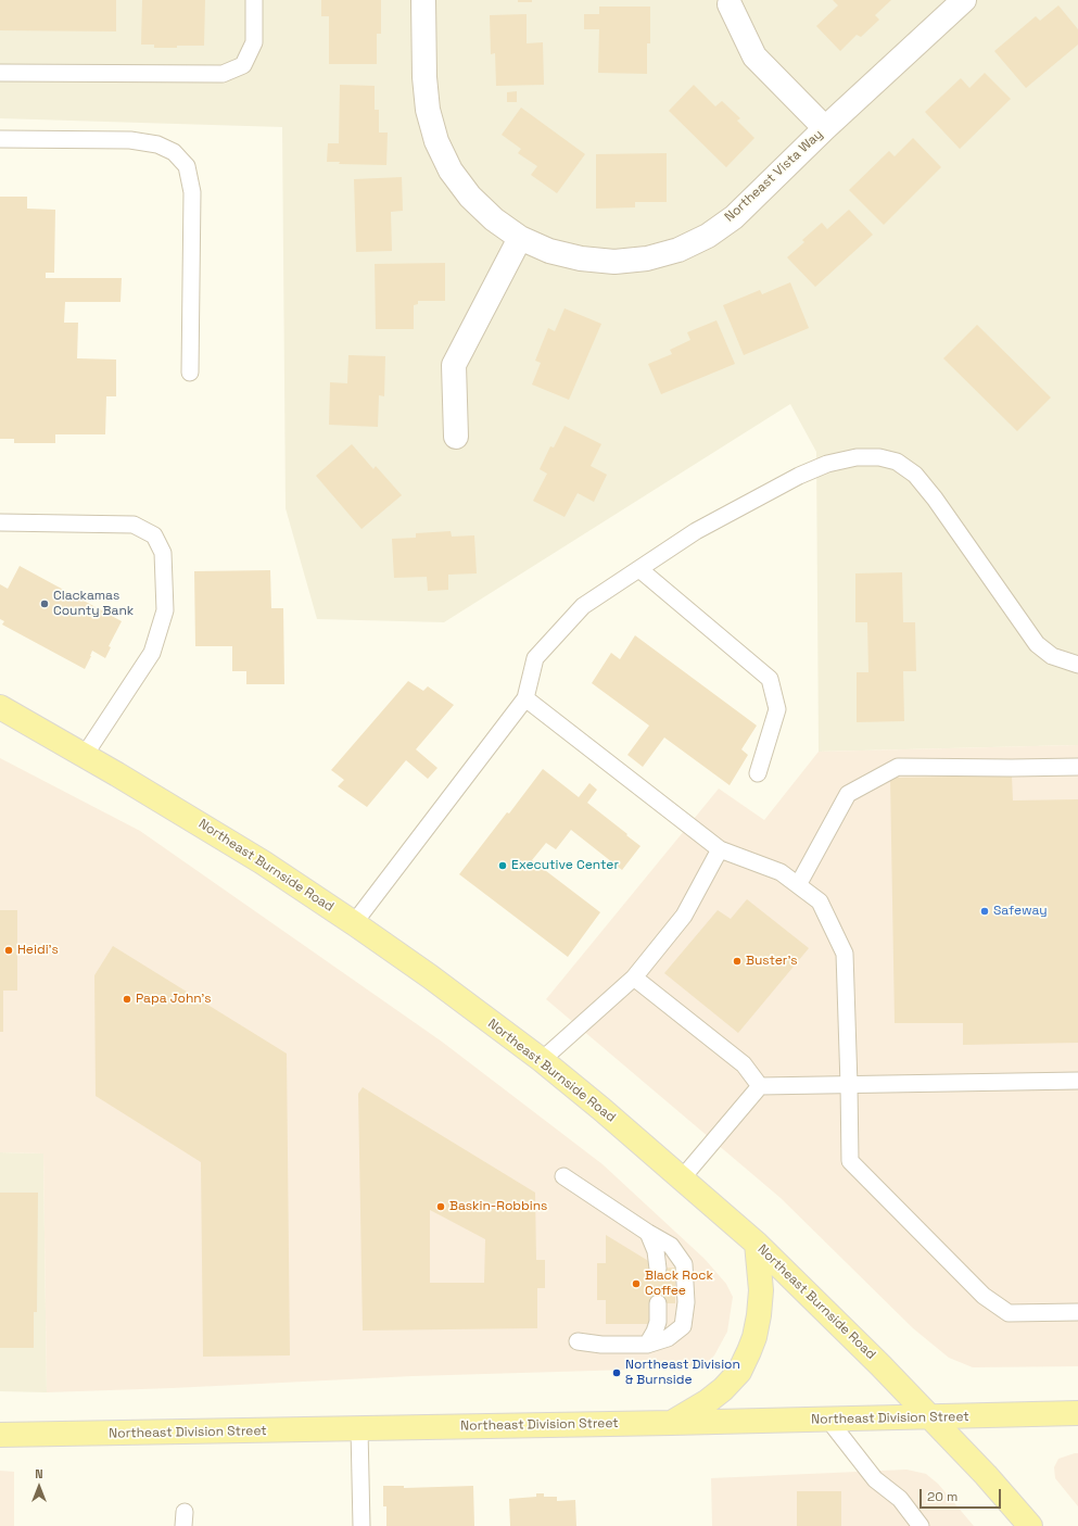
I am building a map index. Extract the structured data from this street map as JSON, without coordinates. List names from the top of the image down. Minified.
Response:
{"streets":{"main road":["Northeast Burnside Road","Northeast Division Street"],"street":["Northeast Vista Way"]},"crossings":[["Northeast Burnside Road","Northeast Division Street"]],"places":["Clackamas County Bank","Executive Center","Safeway","Heidi's","Buster's","Papa John's","Baskin-Robbins","Black Rock Coffee","Northeast Division & Burnside"],"scale_bar":"20 m","north":"top"}
